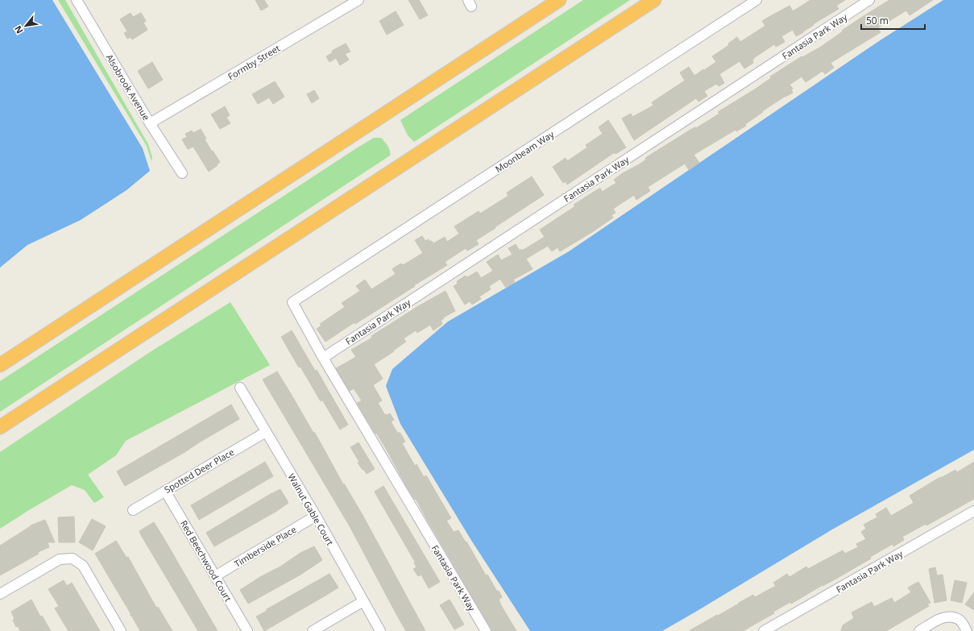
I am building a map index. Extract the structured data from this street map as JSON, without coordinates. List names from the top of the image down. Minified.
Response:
{"streets":{"street":["Fantasia Park Way","Formby Street","Alsobrook Avenue","Moonbeam Way","Spotted Deer Place","Walnut Gable Court","Timberside Place","Red Beechwood Court"]},"crossings":[["Fantasia Park Way","Moonbeam Way"],["Formby Street","Alsobrook Avenue"],["Spotted Deer Place","Walnut Gable Court"],["Spotted Deer Place","Red Beechwood Court"],["Walnut Gable Court","Timberside Place"],["Timberside Place","Red Beechwood Court"]],"scale_bar":"50 m","north":"bottom left"}
